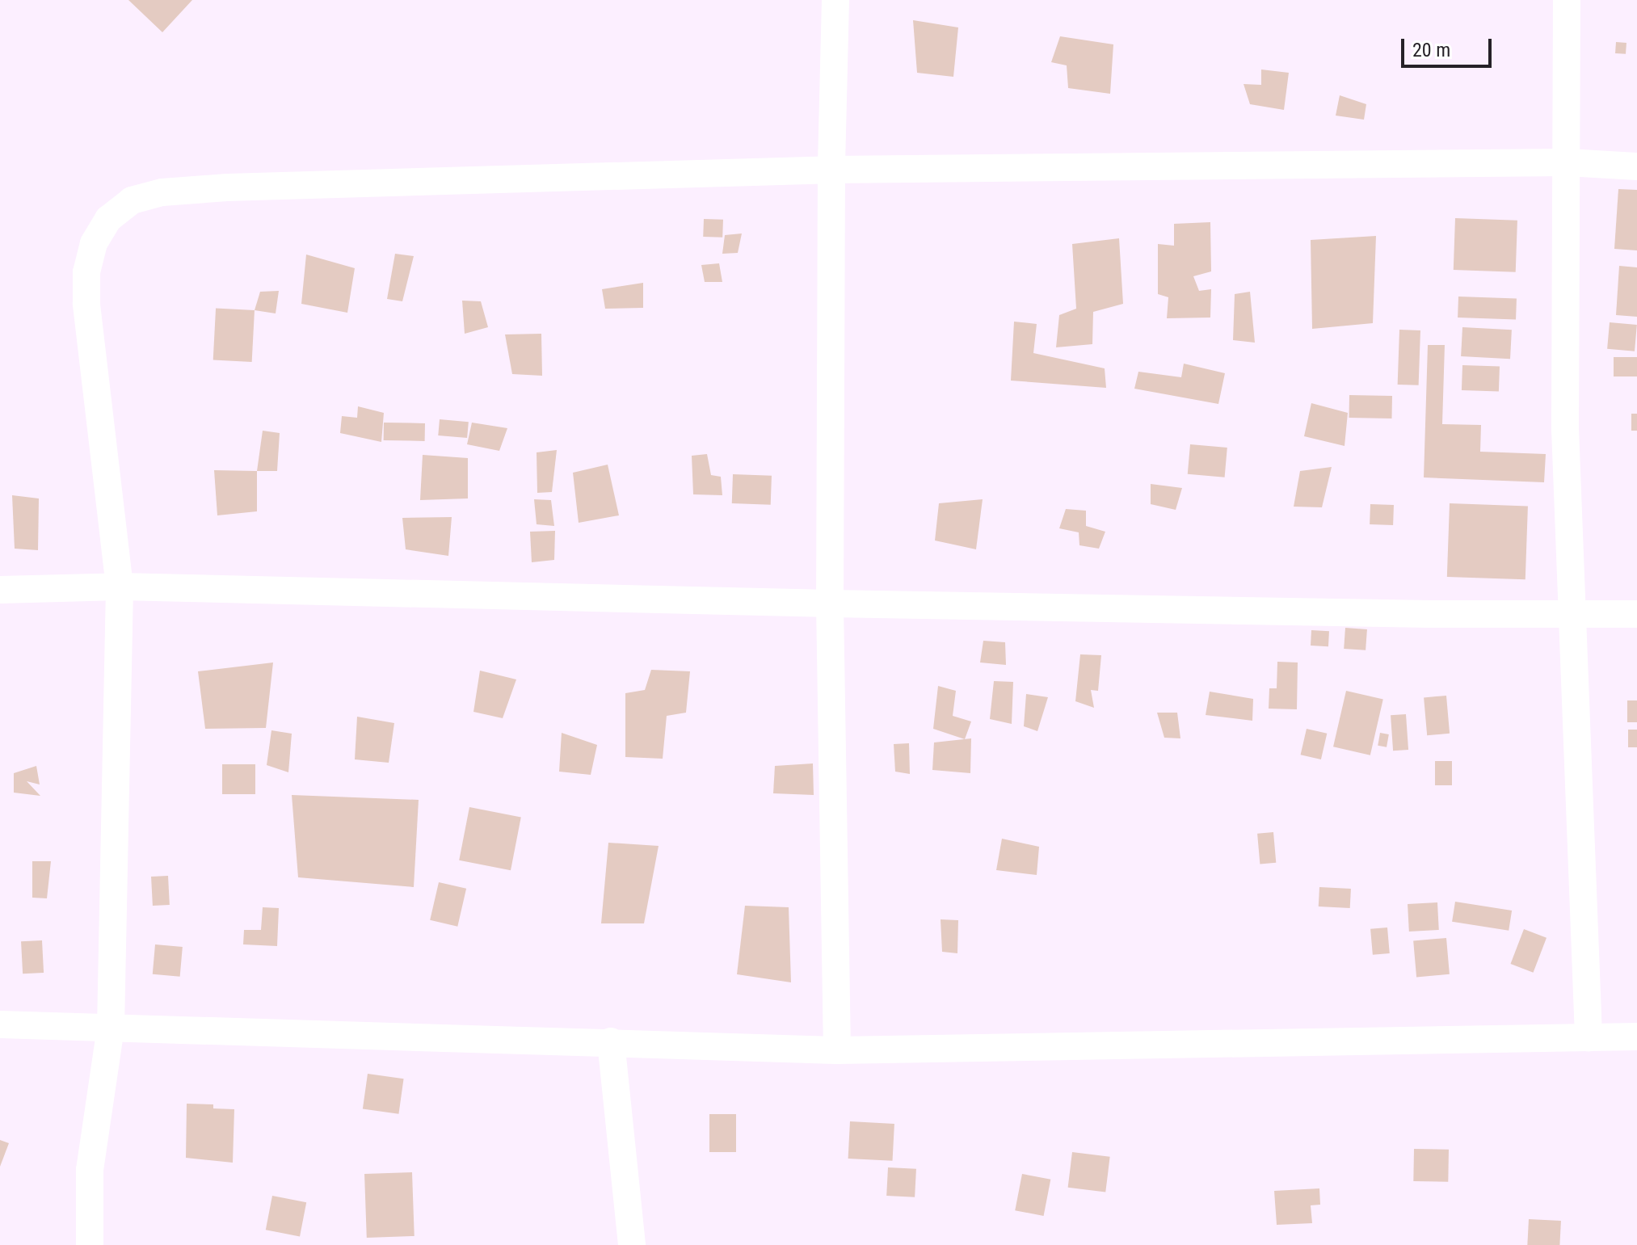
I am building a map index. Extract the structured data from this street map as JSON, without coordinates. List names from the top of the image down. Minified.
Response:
{"scale_bar":"20 m"}
